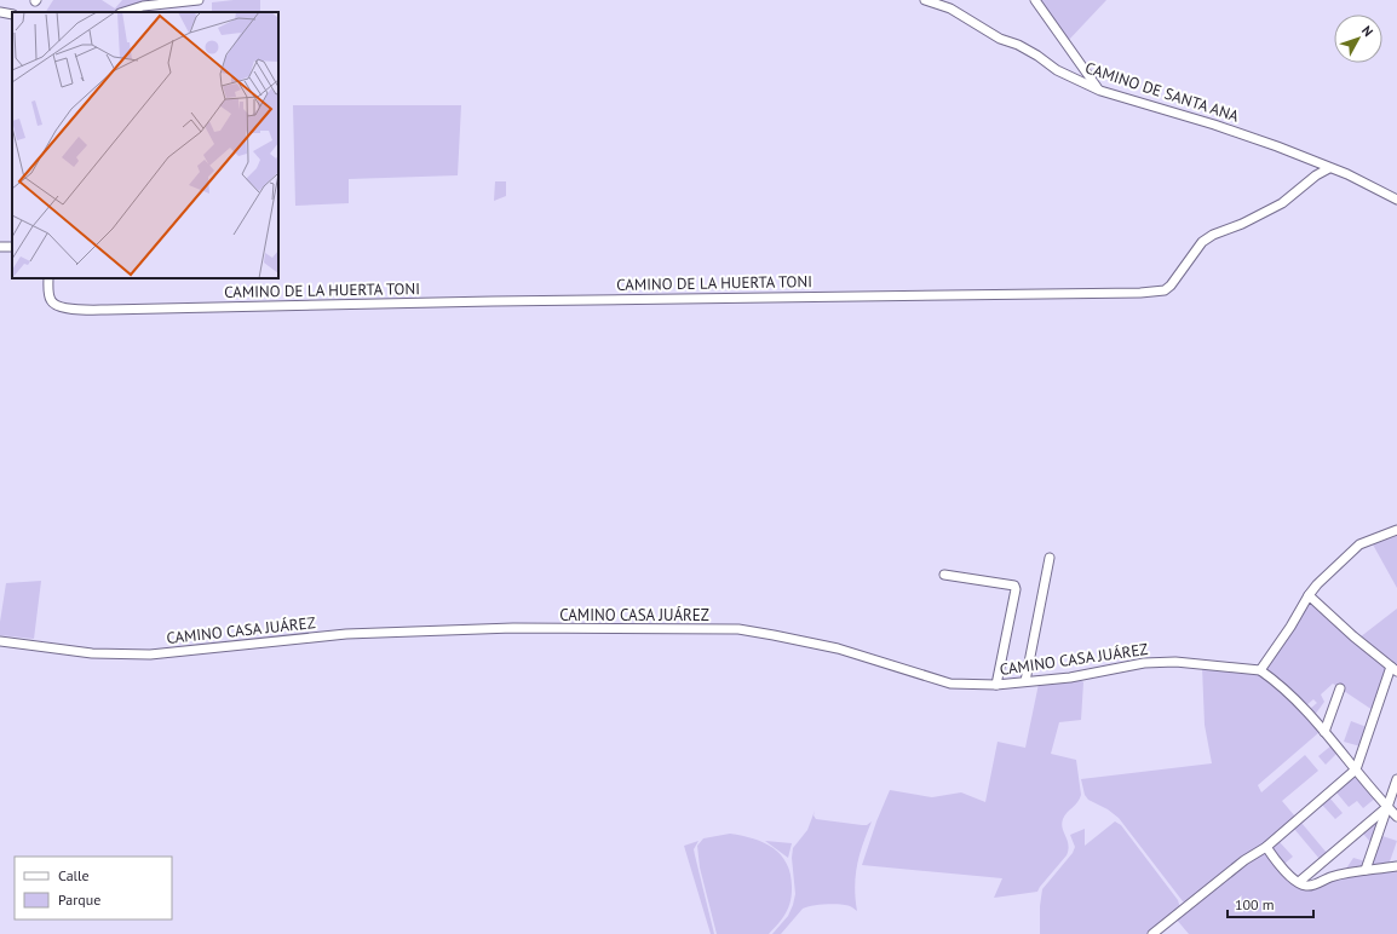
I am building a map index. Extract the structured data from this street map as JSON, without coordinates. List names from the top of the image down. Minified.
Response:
{"streets":{"street":["CAMINO DE SANTA ANA","CAMINO DE LA HUERTA TONI","CAMINO CASA JUÁREZ"]},"crossings":[["CAMINO DE SANTA ANA","CAMINO DE LA HUERTA TONI"]],"legend":["Calle","Parque"],"scale_bar":"100 m","north":"top right"}
